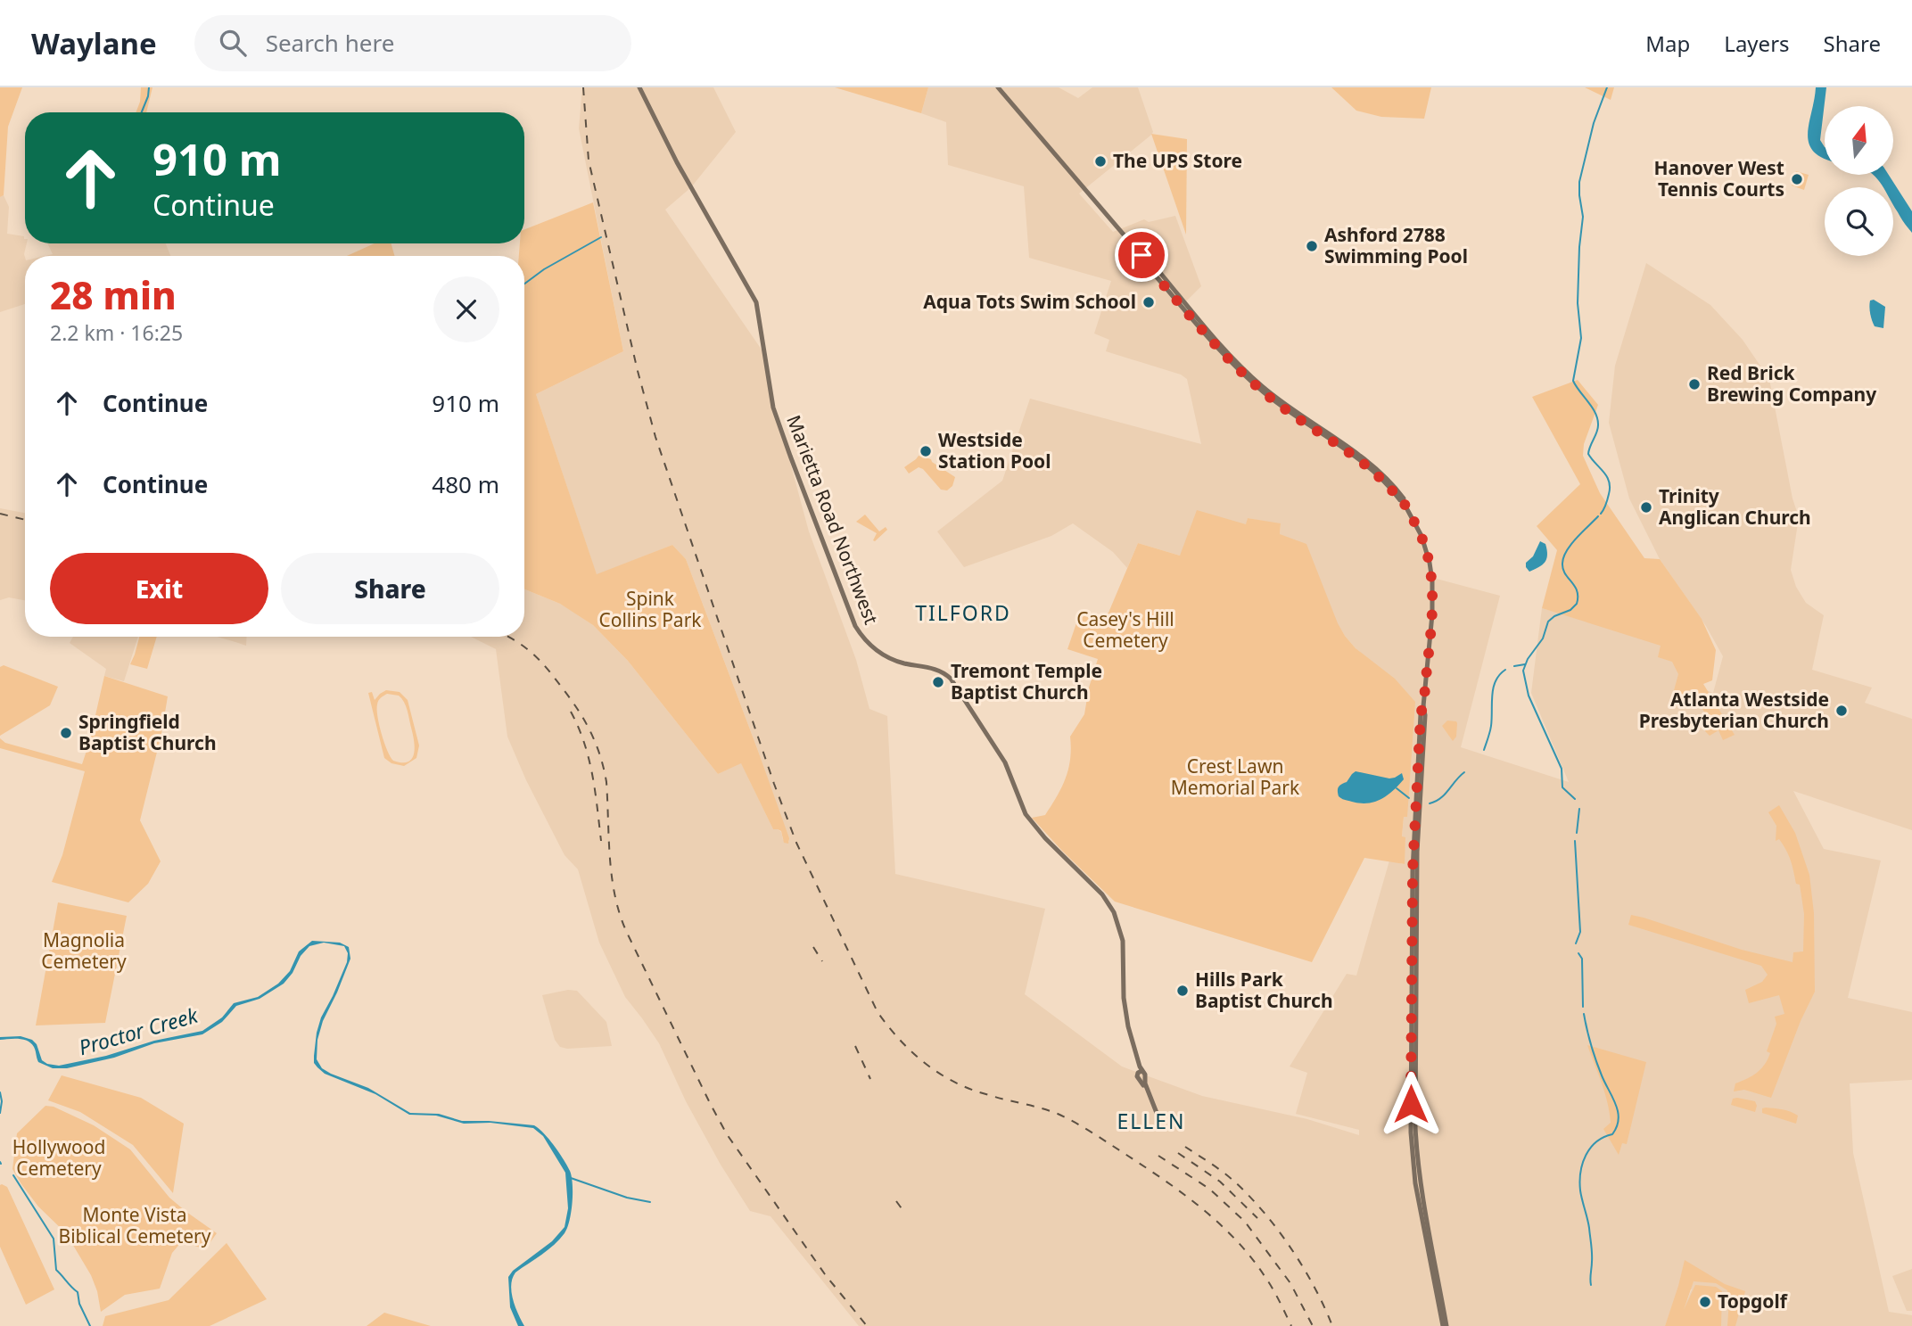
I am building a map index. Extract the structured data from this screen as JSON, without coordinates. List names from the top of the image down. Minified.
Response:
{"streets":{"main road":["Marietta Road Northwest"]},"districts":["TILFORD","ELLEN"],"water":["Proctor Creek"],"parks":["Spink Collins Park","Casey's Hill Cemetery","Crest Lawn Memorial Park","Magnolia Cemetery","Hollywood Cemetery","Monte Vista Biblical Cemetery"],"places":["The UPS Store","Hanover West Tennis Courts","Ashford 2788 Swimming Pool","Aqua Tots Swim School","Red Brick Brewing Company","Westside Station Pool","Trinity Anglican Church","Tremont Temple Baptist Church","Atlanta Westside Presbyterian Church","Springfield Baptist Church","Hills Park Baptist Church","Topgolf"],"north":"top","page":{"header":"Waylane","search":"Search here","nav":["Map","Layers","Share"],"turn":["910 m","Continue"],"heading":["28 min","2.2 km · 16:25"],"list":[{"name":"Continue","value":"910 m"},{"name":"Continue","value":"480 m"}],"buttons":["Exit","Share"]}}
